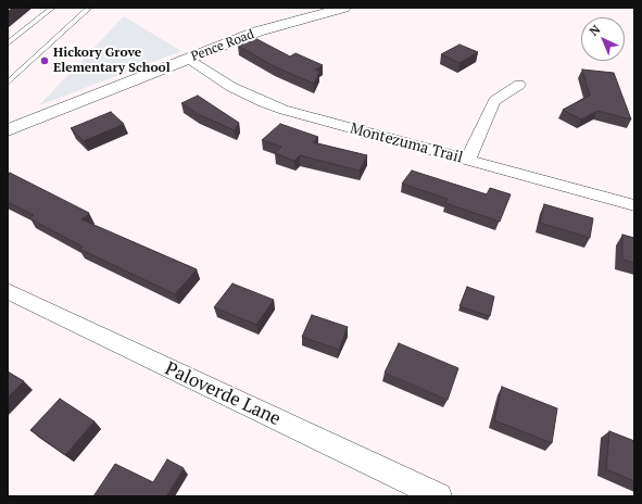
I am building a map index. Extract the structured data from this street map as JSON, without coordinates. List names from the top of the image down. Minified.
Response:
{"streets":{"street":["Pence Road","Montezuma Trail","Paloverde Lane"]},"crossings":[["Pence Road","Montezuma Trail"]],"places":["Hickory Grove Elementary School"],"north":"top left"}
